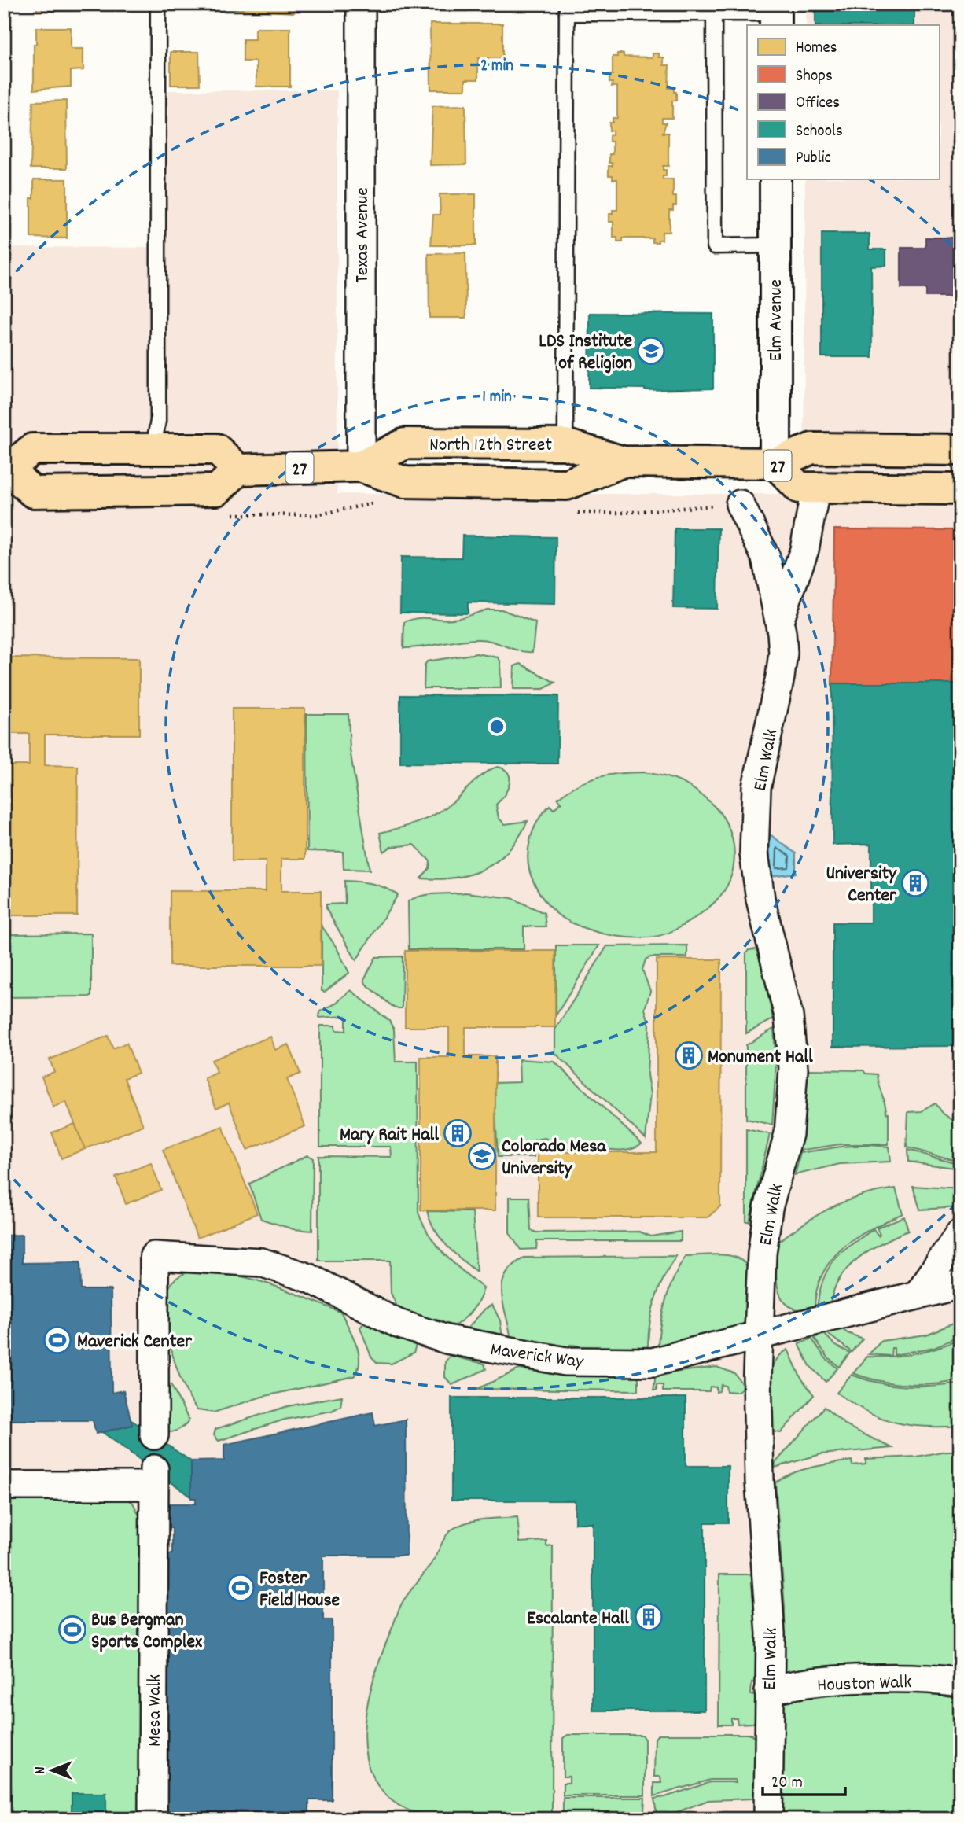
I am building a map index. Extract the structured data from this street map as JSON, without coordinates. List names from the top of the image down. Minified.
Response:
{"streets":{"main road":["North 12th Street","27"],"street":["Texas Avenue","Elm Avenue","Elm Walk","Maverick Way","Houston Walk","Mesa Walk"]},"crossings":[["Texas Avenue","North 12th Street"],["Elm Avenue","North 12th Street"],["Elm Avenue","27"],["North 12th Street","27"],["Elm Walk","Maverick Way"],["Elm Walk","Houston Walk"]],"places":{"school or university":["LDS Institute of Religion","Colorado Mesa University"],"building":["University Center","Monument Hall","Mary Rait Hall","Escalante Hall"],"sports":["Maverick Center","Foster Field House","Bus Bergman Sports Complex"]},"legend":["Homes","Shops","Offices","Schools","Public"],"scale_bar":"20 m","north":"left","rings":["2 min","1 min"]}
